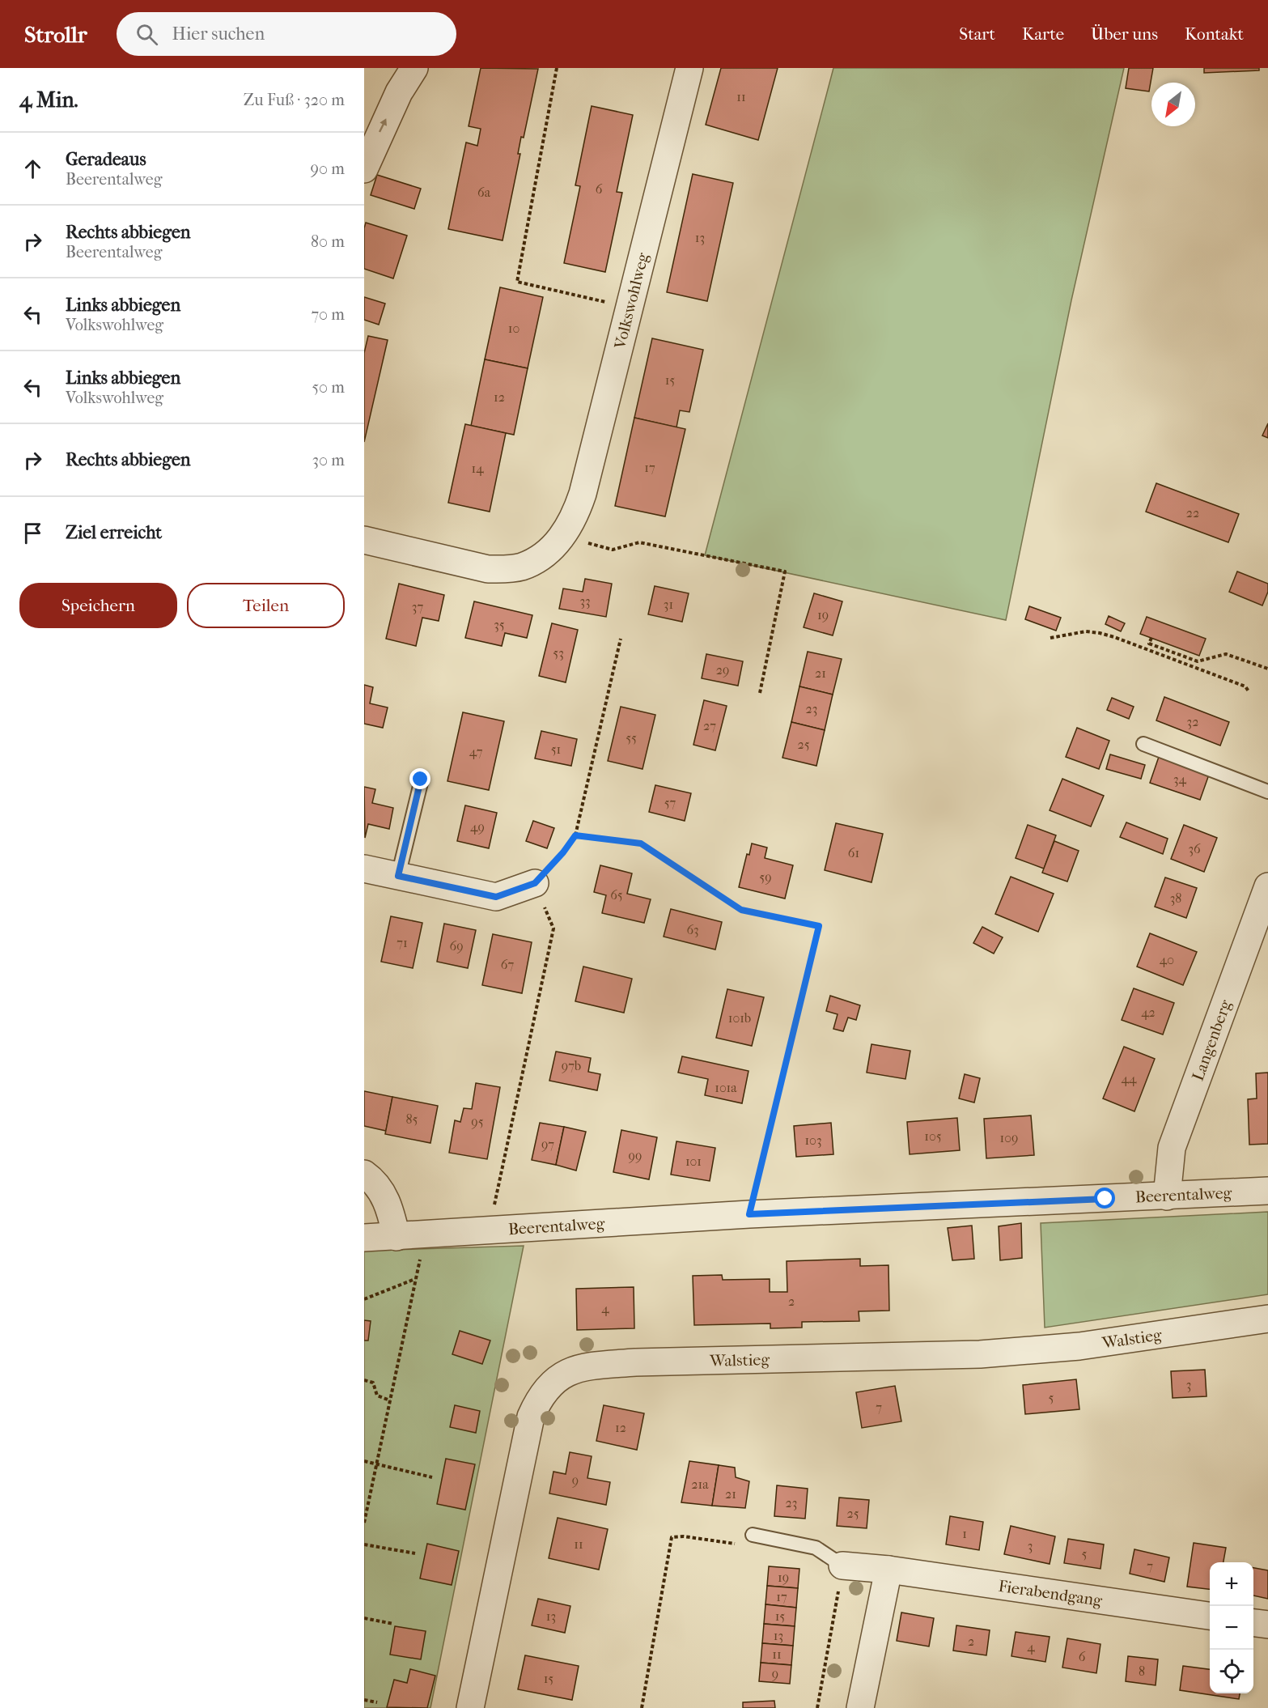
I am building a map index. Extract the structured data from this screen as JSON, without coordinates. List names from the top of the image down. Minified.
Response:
{"streets":{"street":["Volkswohlweg","Langenberg","Beerentalweg","Walstieg","Fierabendgang"]},"crossings":[["Langenberg","Beerentalweg"]],"house_numbers":["11","6","6a","13","10","15","12","17","14","22","33","31","37","19","35","53","29","21","23","32","27","55","25","51","47","34","57","49","36","61","59","65","38","63","71","69","40","67","42","101b","97b","44","101a","85","95","105","109","103","97","99","101","2","4","3","5","7","12","9","21a","21","23","25","1","11","3","5","7","19","17","13","15","13","2","4","11","6","8","9","15"],"north":"bottom left","page":{"header":"Strollr","search":"Hier suchen","nav":["Start","Karte","Über uns","Kontakt"],"heading":["4 Min.","Zu Fuß · 320 m"],"list":[["Geradeaus","Beerentalweg","90 m"],["Rechts abbiegen","Beerentalweg","80 m"],["Links abbiegen","Volkswohlweg","70 m"],["Links abbiegen","Volkswohlweg","50 m"],["Rechts abbiegen","30 m"],"Ziel erreicht"],"buttons":["Speichern","Teilen"],"map_buttons":["+","−"]}}
